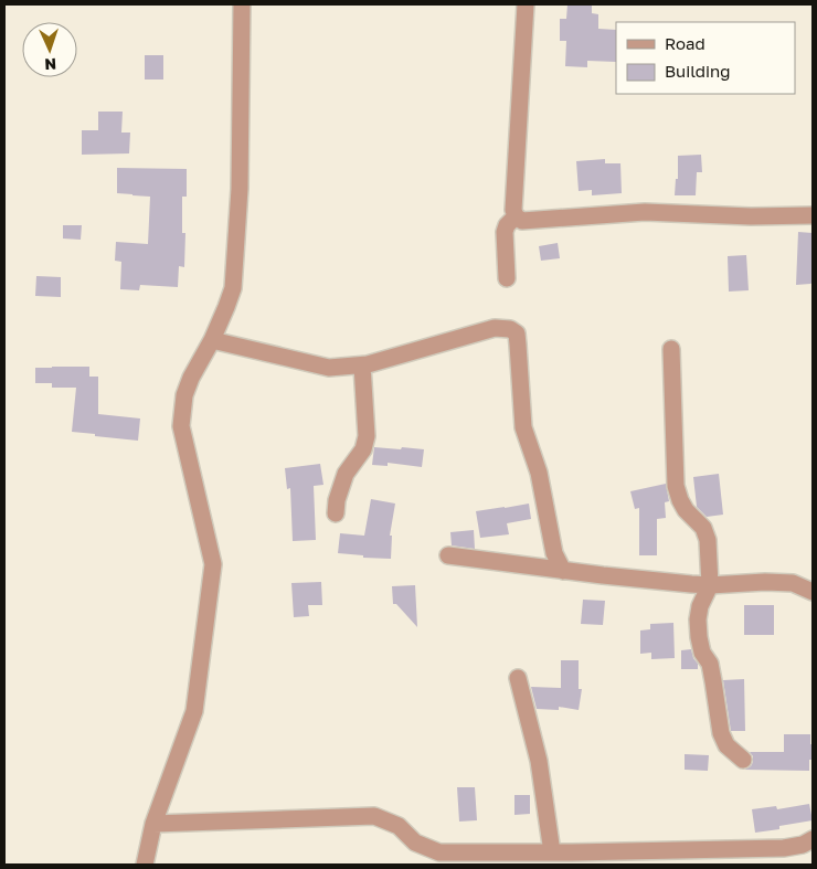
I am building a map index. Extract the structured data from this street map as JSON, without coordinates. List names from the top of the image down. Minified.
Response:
{"legend":["Road","Building"],"north":"bottom"}
